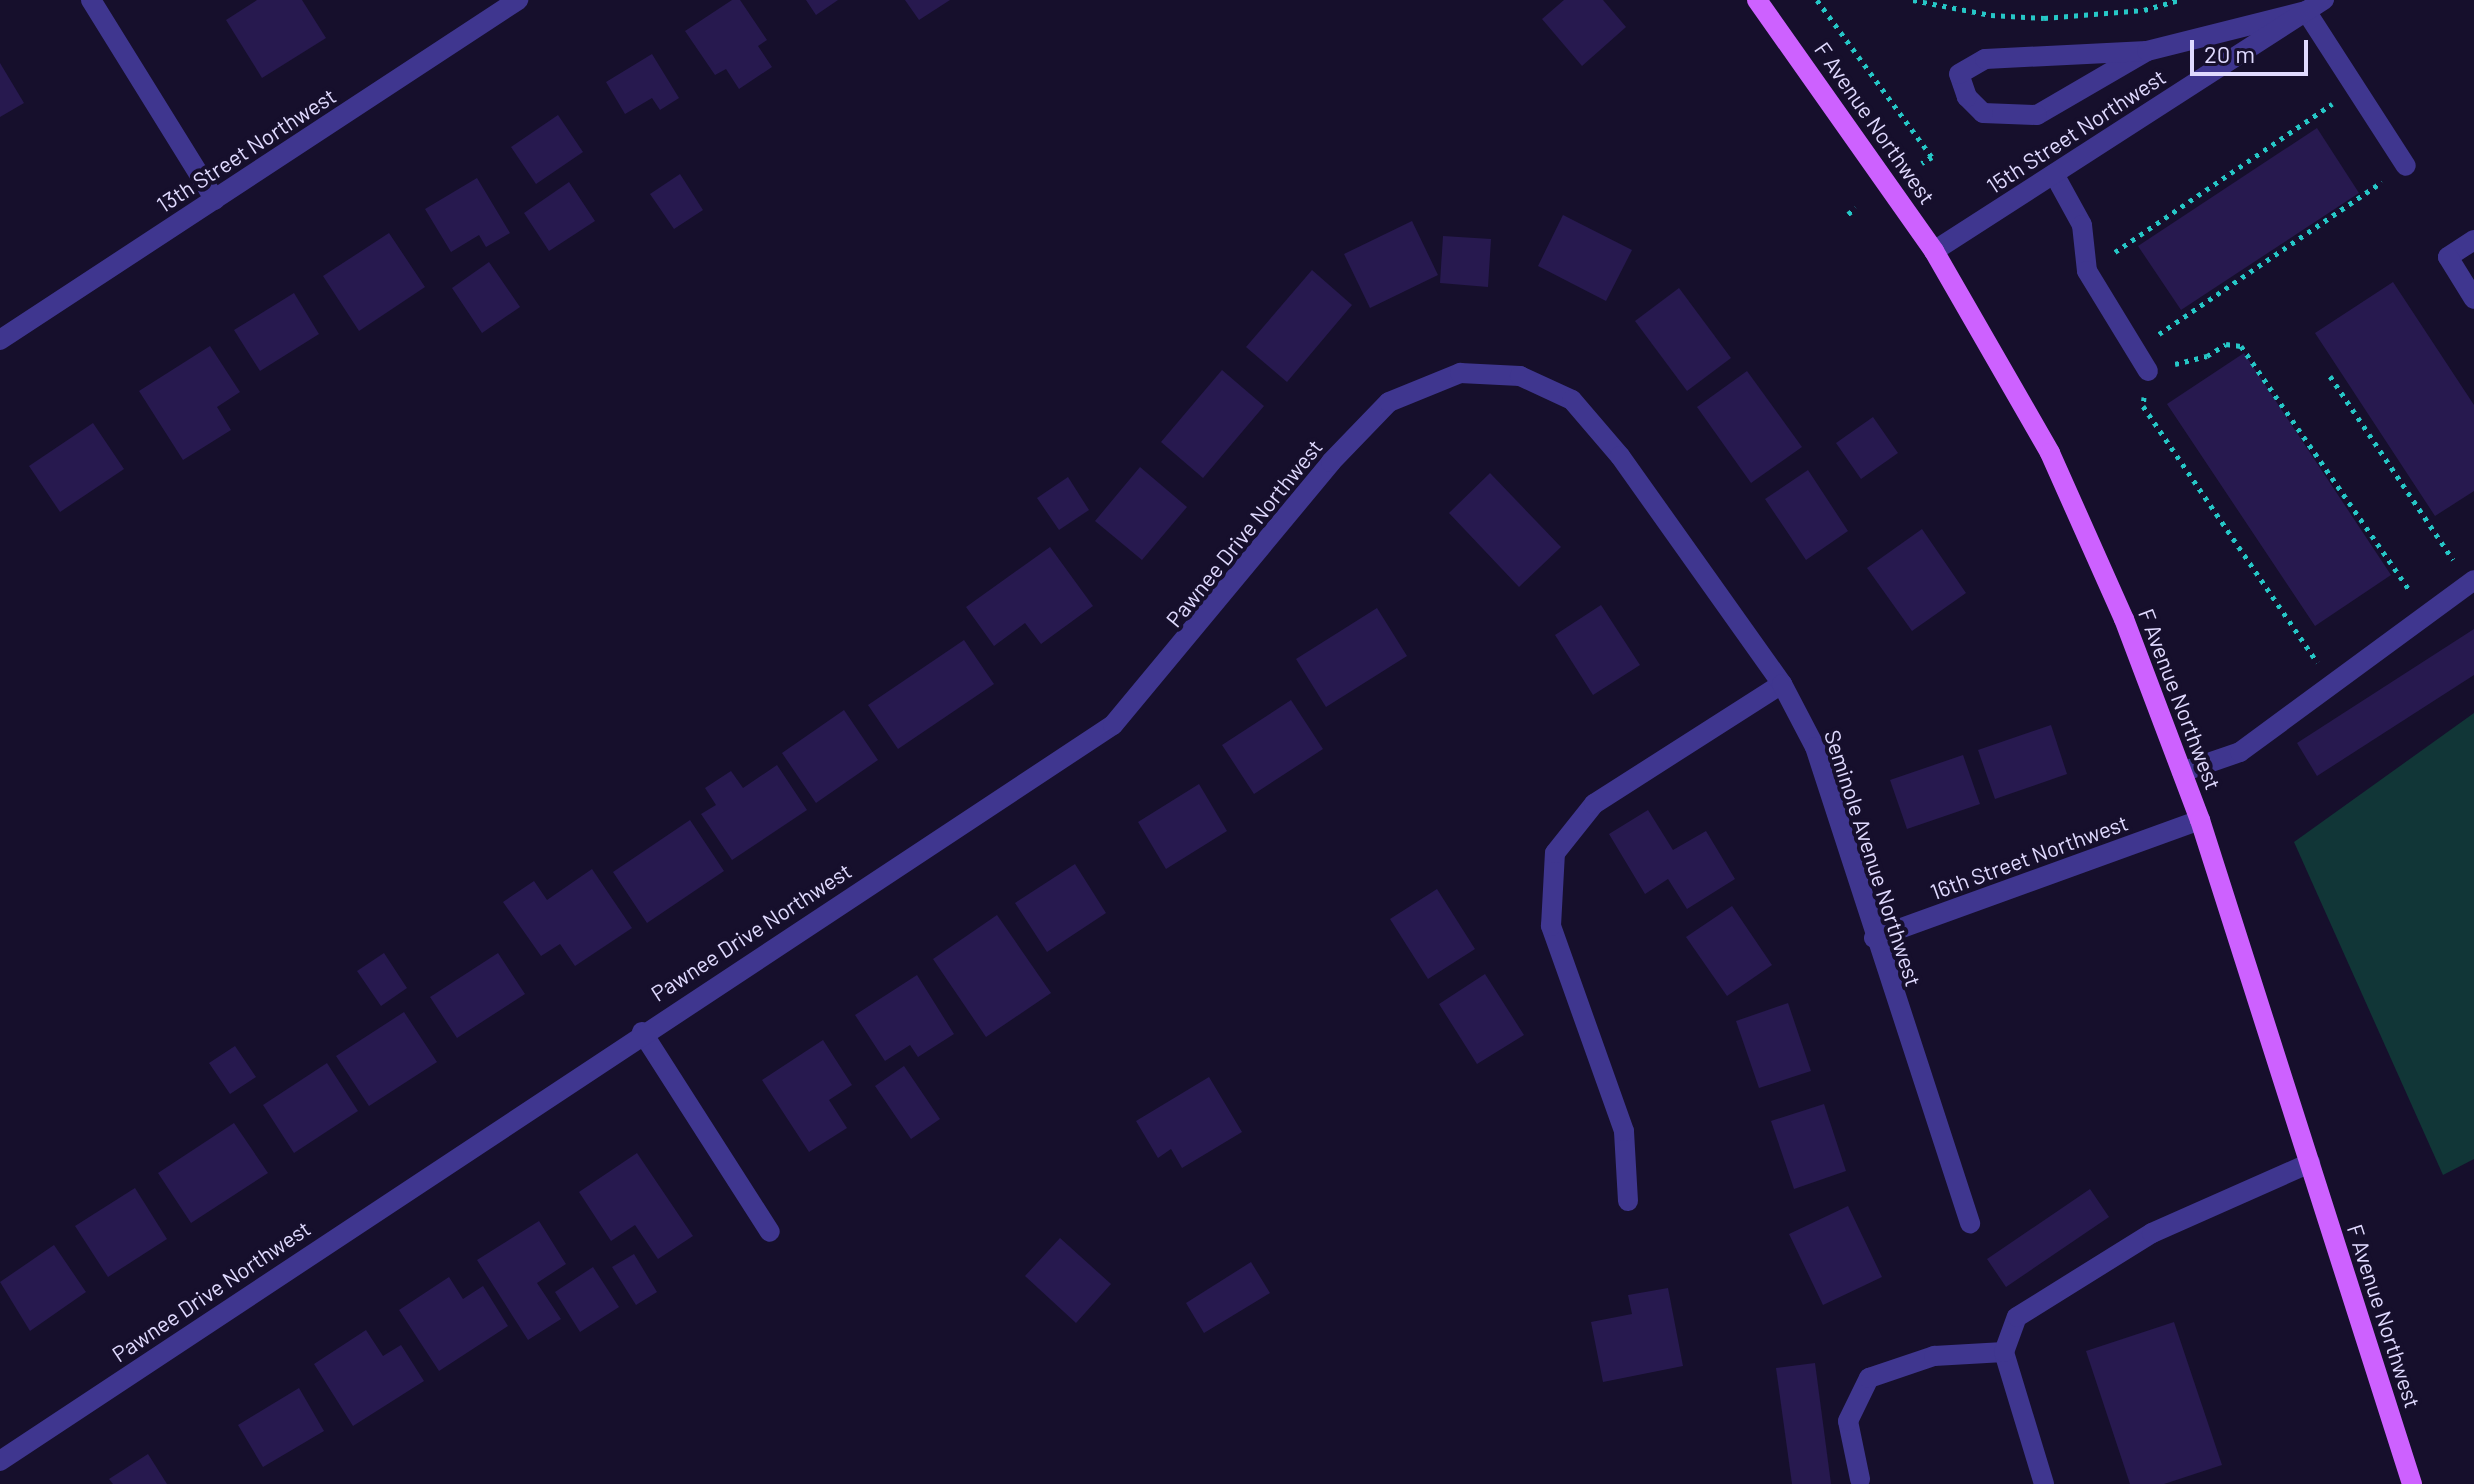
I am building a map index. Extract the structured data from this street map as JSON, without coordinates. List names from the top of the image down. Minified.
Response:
{"streets":{"main road":["F Avenue Northwest"],"street":["15th Street Northwest","13th Street Northwest","Pawnee Drive Northwest","16th Street Northwest","Seminole Avenue Northwest"]},"crossings":[["F Avenue Northwest","15th Street Northwest"],["F Avenue Northwest","16th Street Northwest"],["Pawnee Drive Northwest","Seminole Avenue Northwest"],["16th Street Northwest","Seminole Avenue Northwest"]],"scale_bar":"20 m"}
